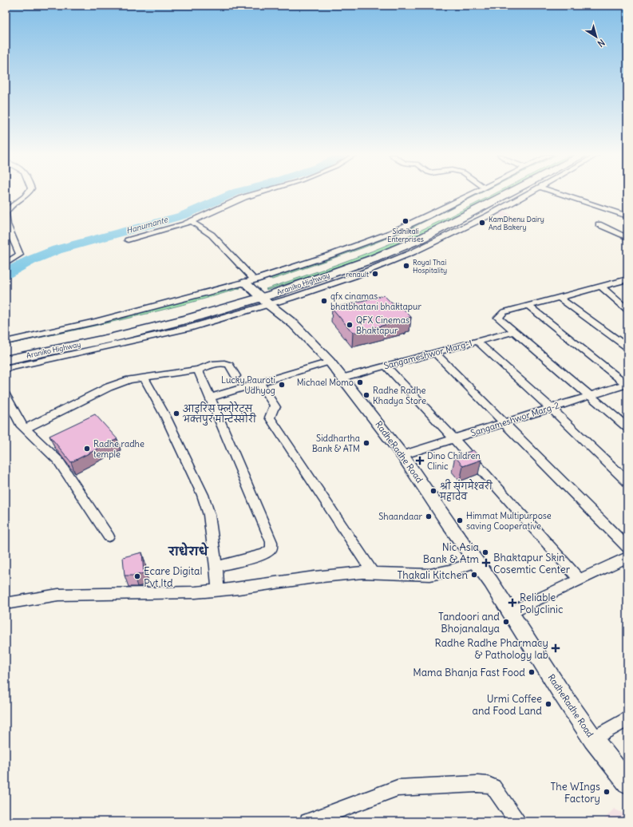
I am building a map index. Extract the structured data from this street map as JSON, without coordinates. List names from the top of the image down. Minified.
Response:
{"streets":{"highway":["Araniko Highway"],"main road":["RadheRadhe Road"],"street":["Sangameshwor Marg-1","Sangameshwor Marg-2"]},"crossings":[["Araniko Highway","RadheRadhe Road"],["Sangameshwor Marg-1","RadheRadhe Road"],["Sangameshwor Marg-2","RadheRadhe Road"]],"districts":["राधेराधे"],"water":["Hanumante"],"places":{"other":["Sidhikali Enterprises","KamDhenu Dairy And Bakery","Royal Thai Hospitality","renault","qfx cinamas bhatbhatani bhaktapur","QFX Cinemas Bhaktapur","Michael Momo","Lucky Pauroti Udhyog","Radhe Radhe Khadya Store","आइरिस फ्लोरेट्स भक्तपुर मोन्टेस्सोरी","Siddhartha Bank & ATM","Radhe radhe temple","श्री संगमेश्वरी महादेव","Shaandaar","Himmat Multipurpose saving Cooperative","Nic Asia Bank & Atm","Thakali Kitchen","Ecare Digital Pvt ltd","Tandoori and Bhojanalaya","Mama Bhanja Fast Food","Urmi Coffee and Food Land","The WIngs Factory"],"health":["Dino Children Clinic","Bhaktapur Skin Cosemtic Center","Reliable Polyclinic","Radhe Radhe Pharmacy & Pathology lab"]},"north":"bottom right"}
